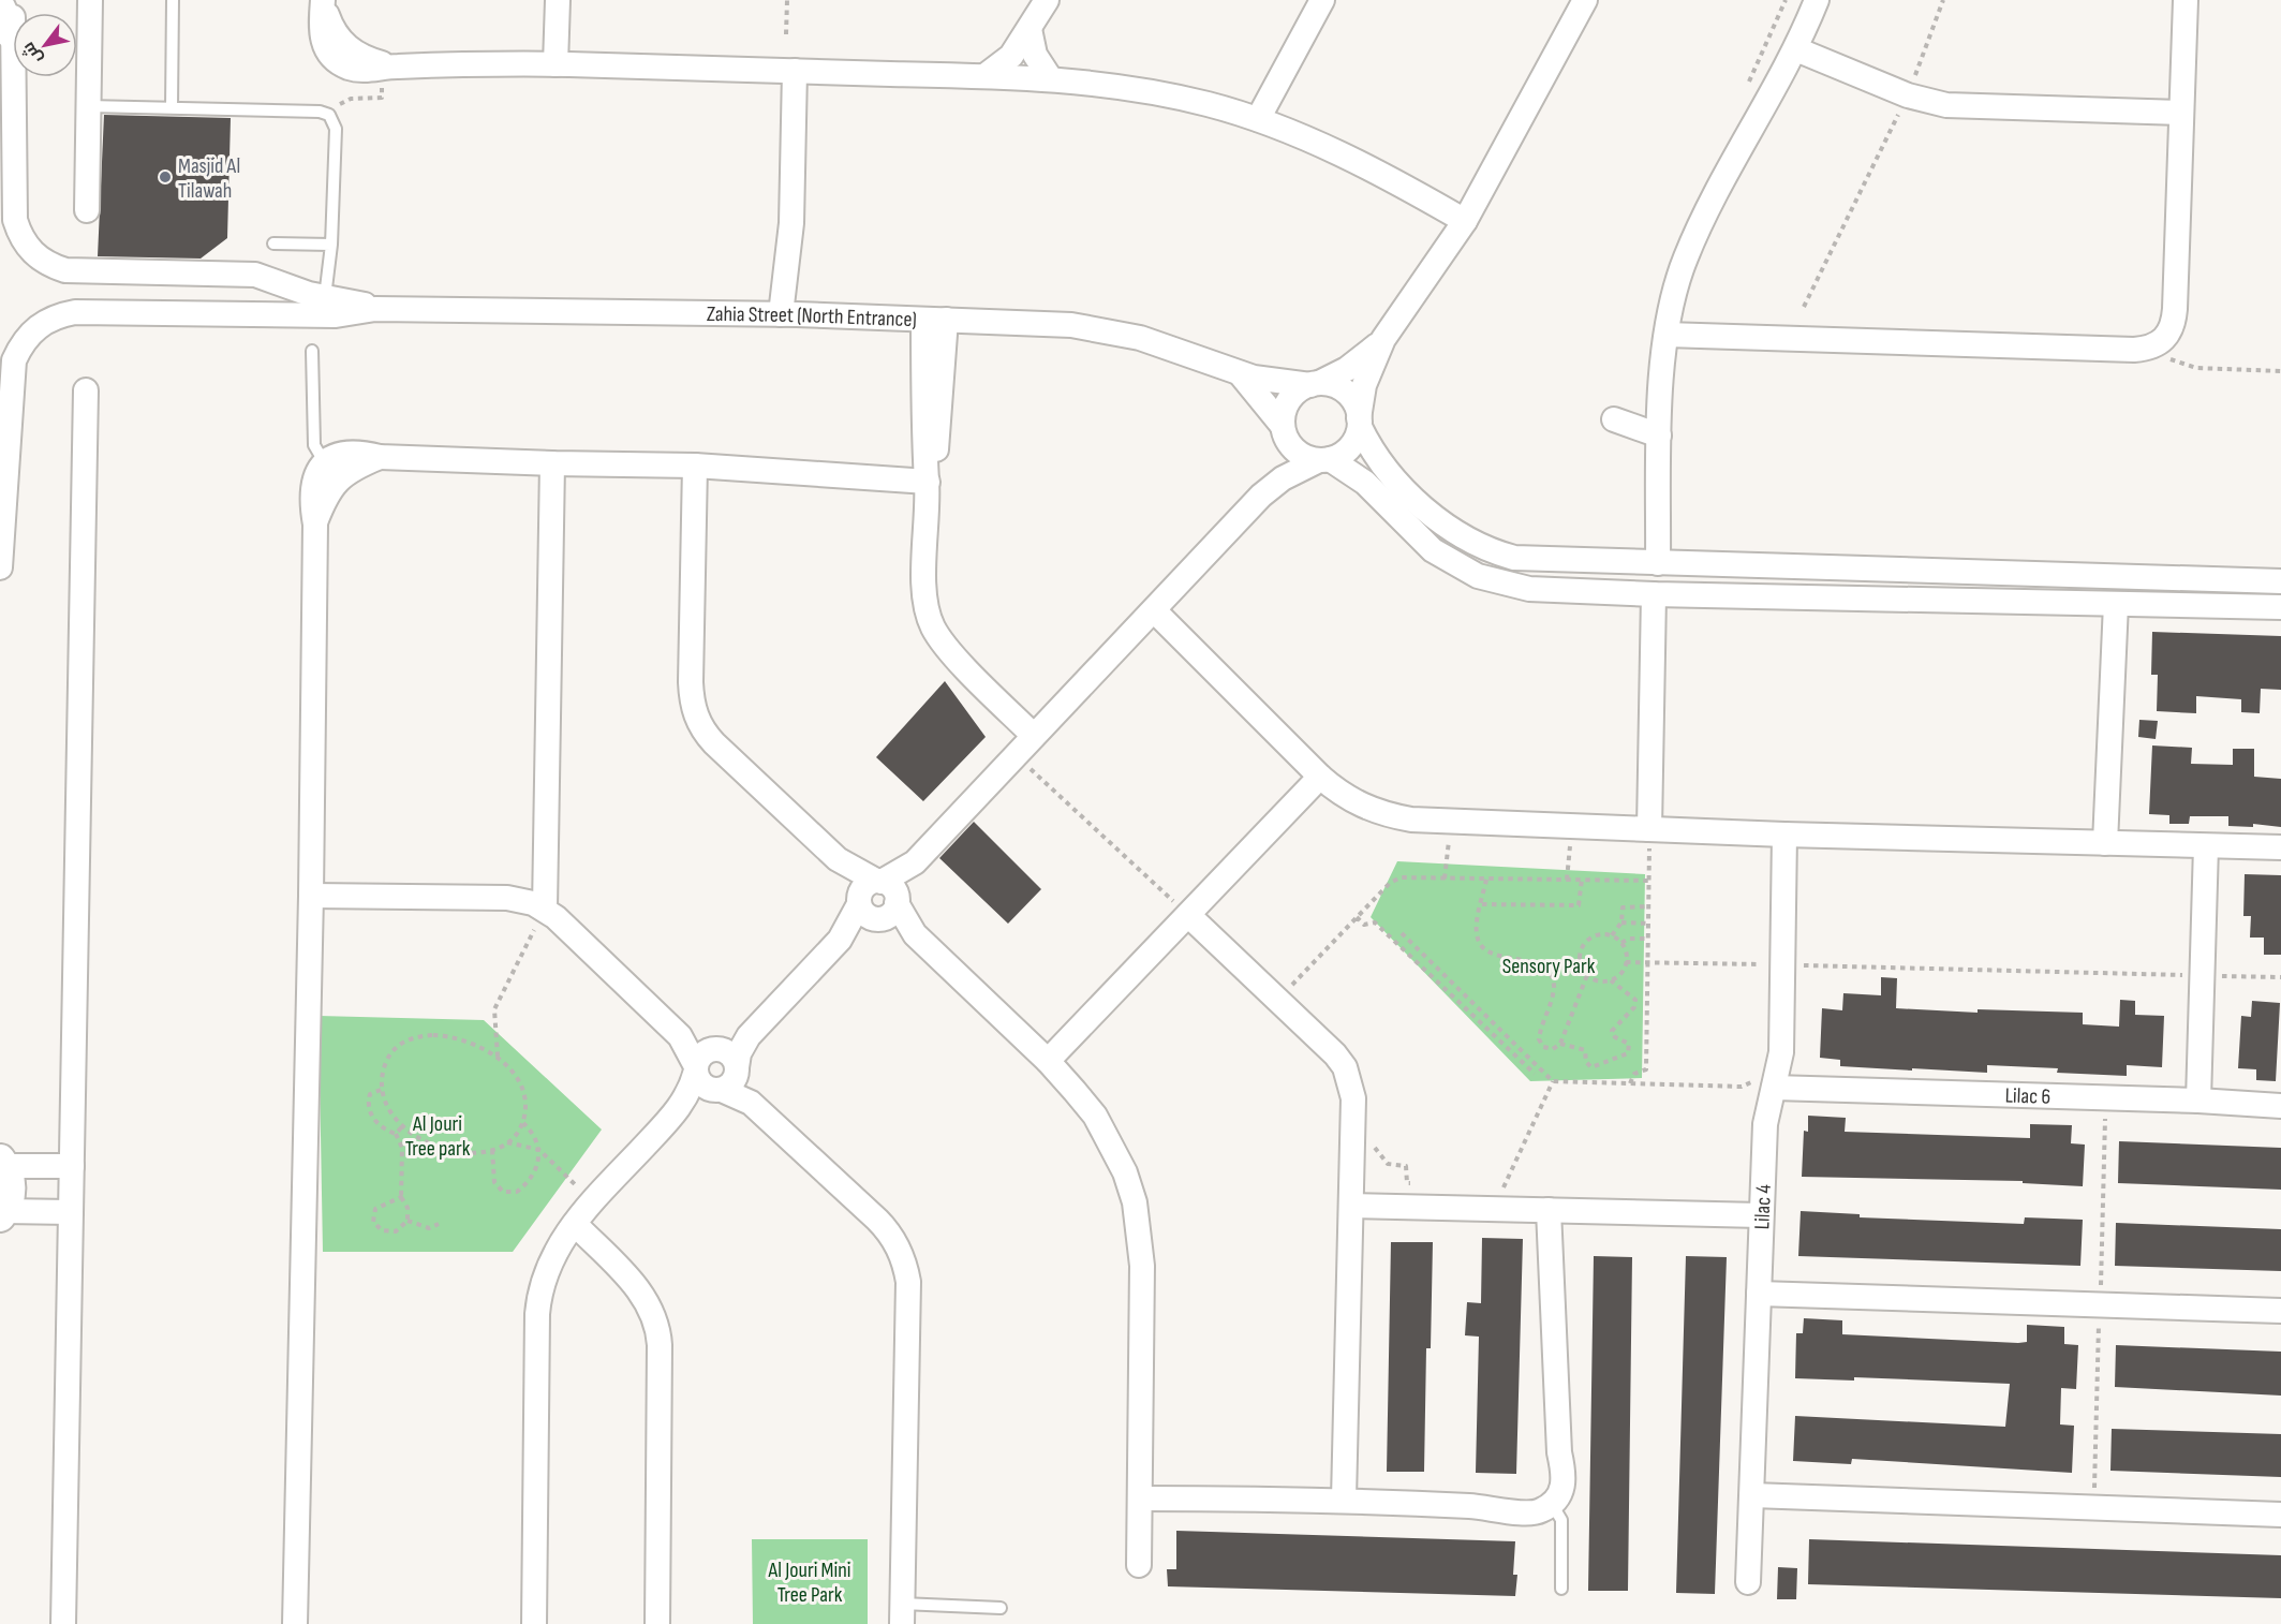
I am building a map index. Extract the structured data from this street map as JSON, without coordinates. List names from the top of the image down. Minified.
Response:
{"streets":{"street":["Zahia Street (North Entrance)","Lilac 6","Lilac 4"]},"crossings":[["Lilac 6","Lilac 4"]],"parks":["Sensory Park","Al Jouri Tree park","Al Jouri Mini Tree Park"],"places":["Masjid Al Tilawah"],"north":"bottom left"}
